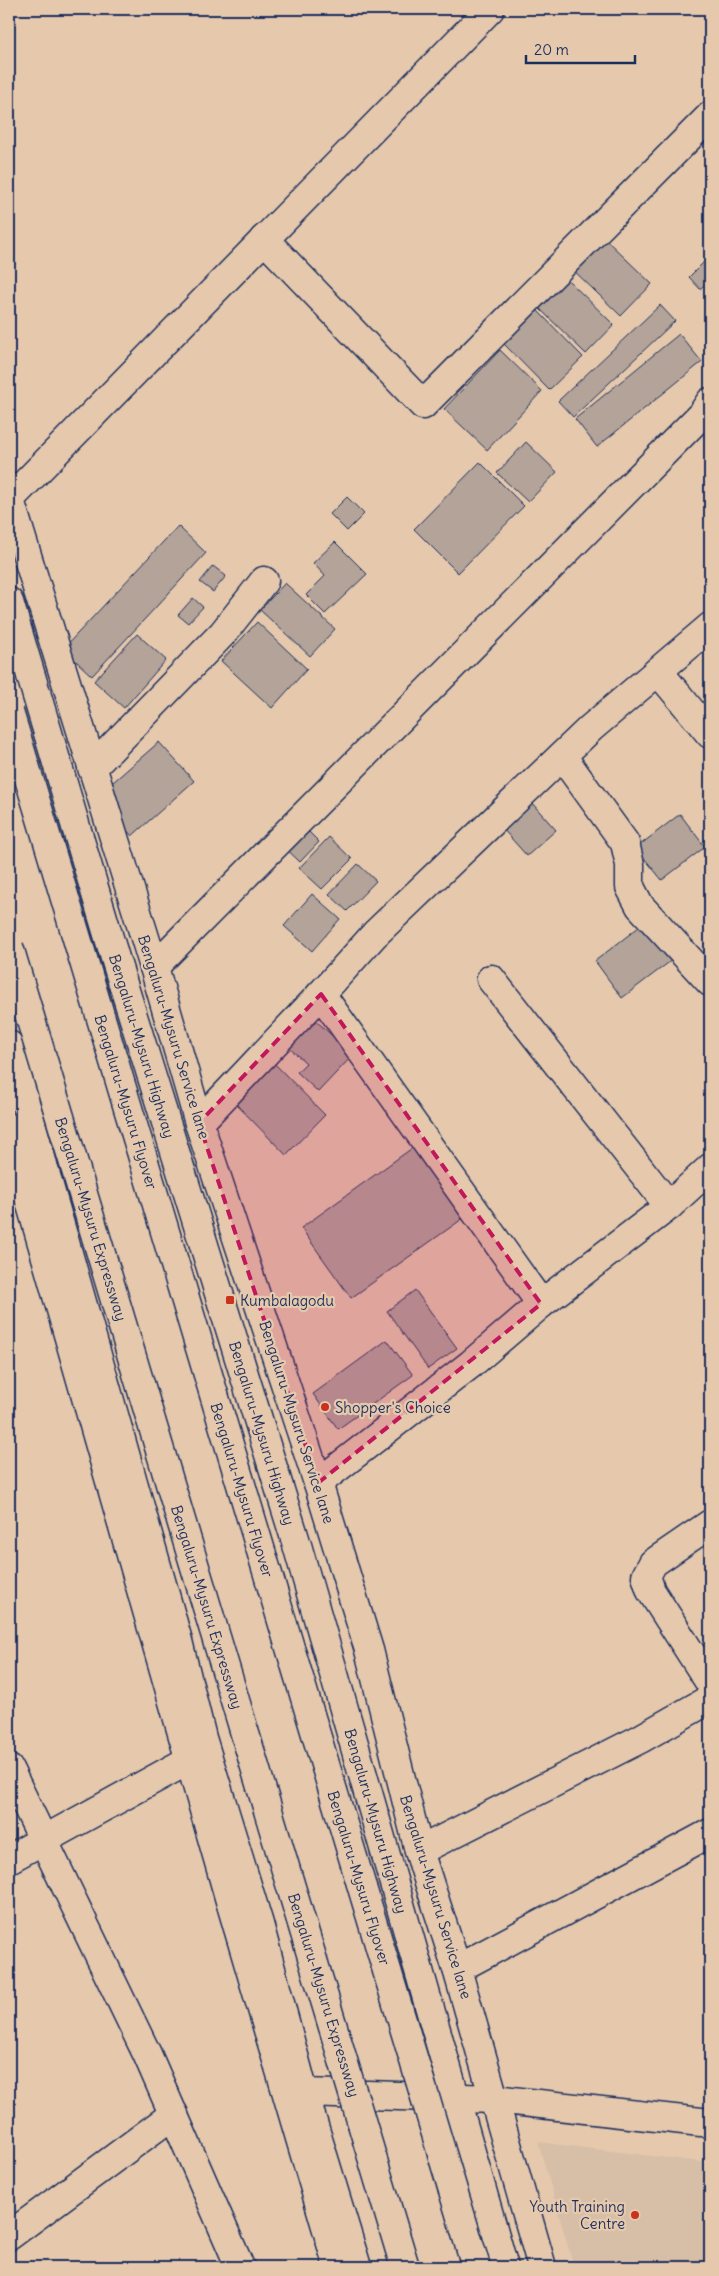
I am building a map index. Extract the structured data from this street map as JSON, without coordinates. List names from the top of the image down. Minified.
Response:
{"streets":{"main road":["Bengaluru-Mysuru Service lane","Bengaluru-Mysuru Highway","Bengaluru-Mysuru Flyover","Bengaluru-Mysuru Expressway"]},"places":{"transit":["Kumbalagodu"],"other":["Shopper's Choice","Youth Training Centre"]},"scale_bar":"20 m"}
